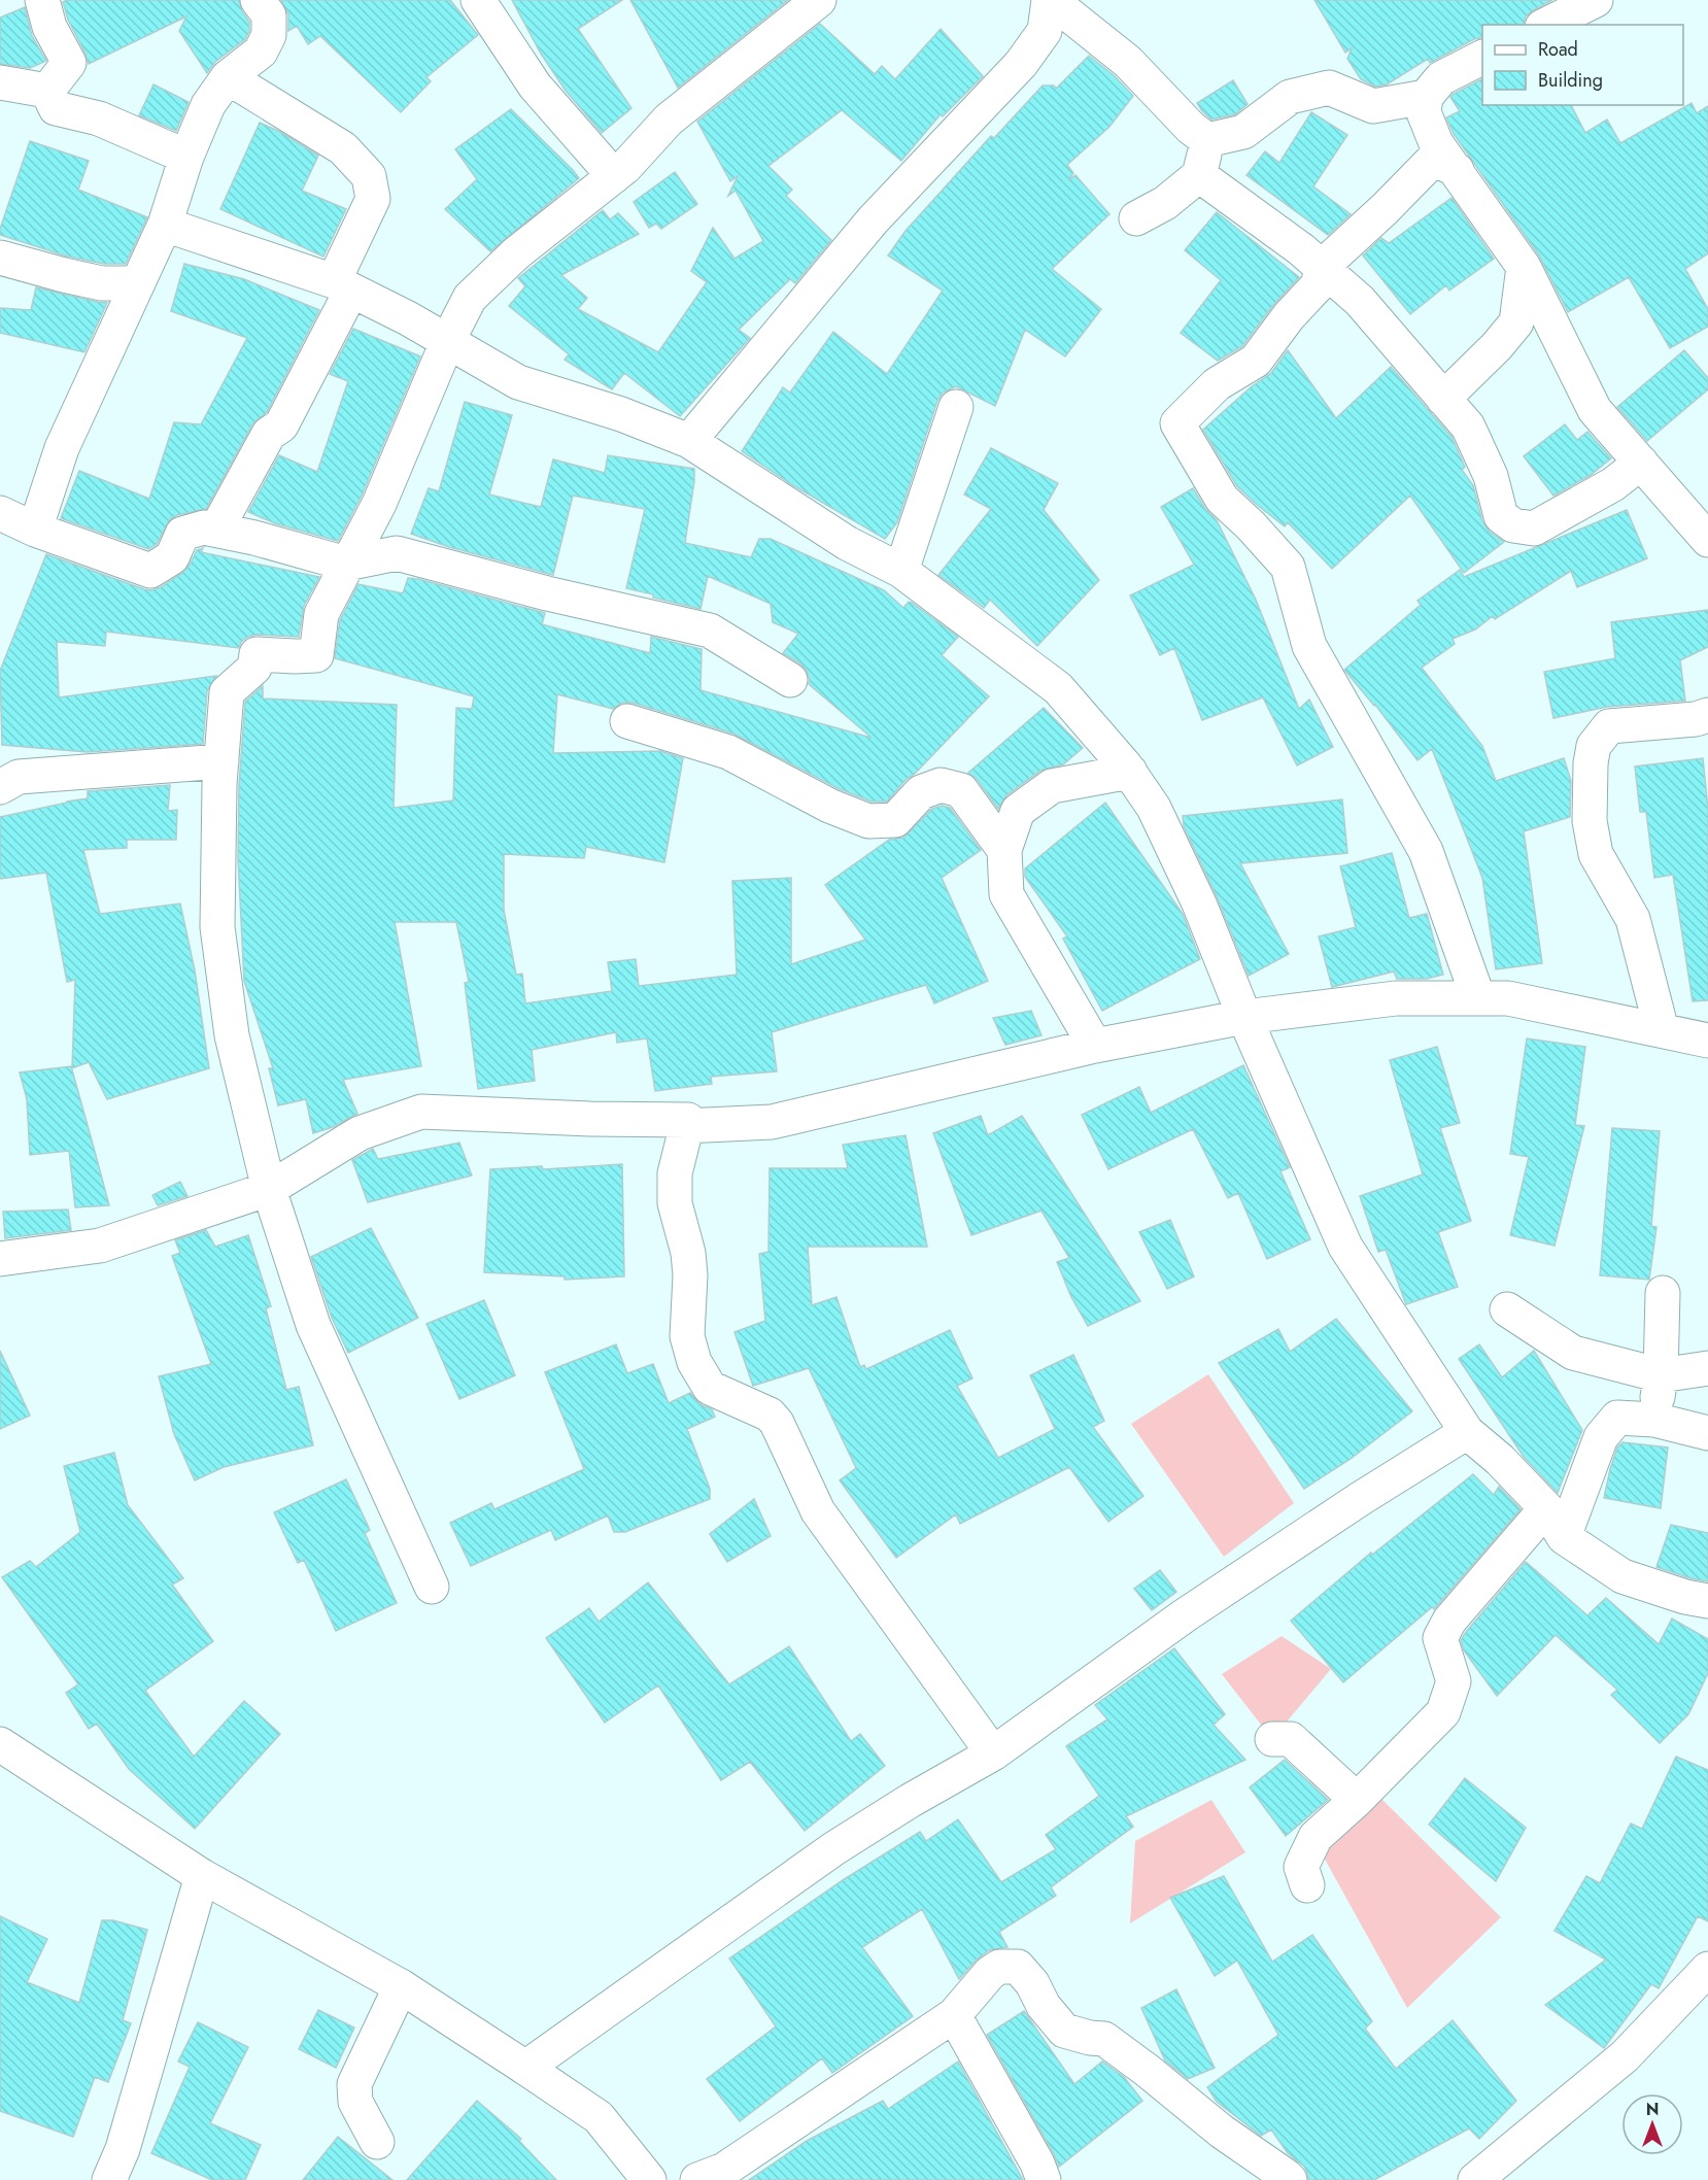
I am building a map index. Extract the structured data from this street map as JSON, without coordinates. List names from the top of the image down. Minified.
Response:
{"legend":["Road","Building"],"north":"top"}
